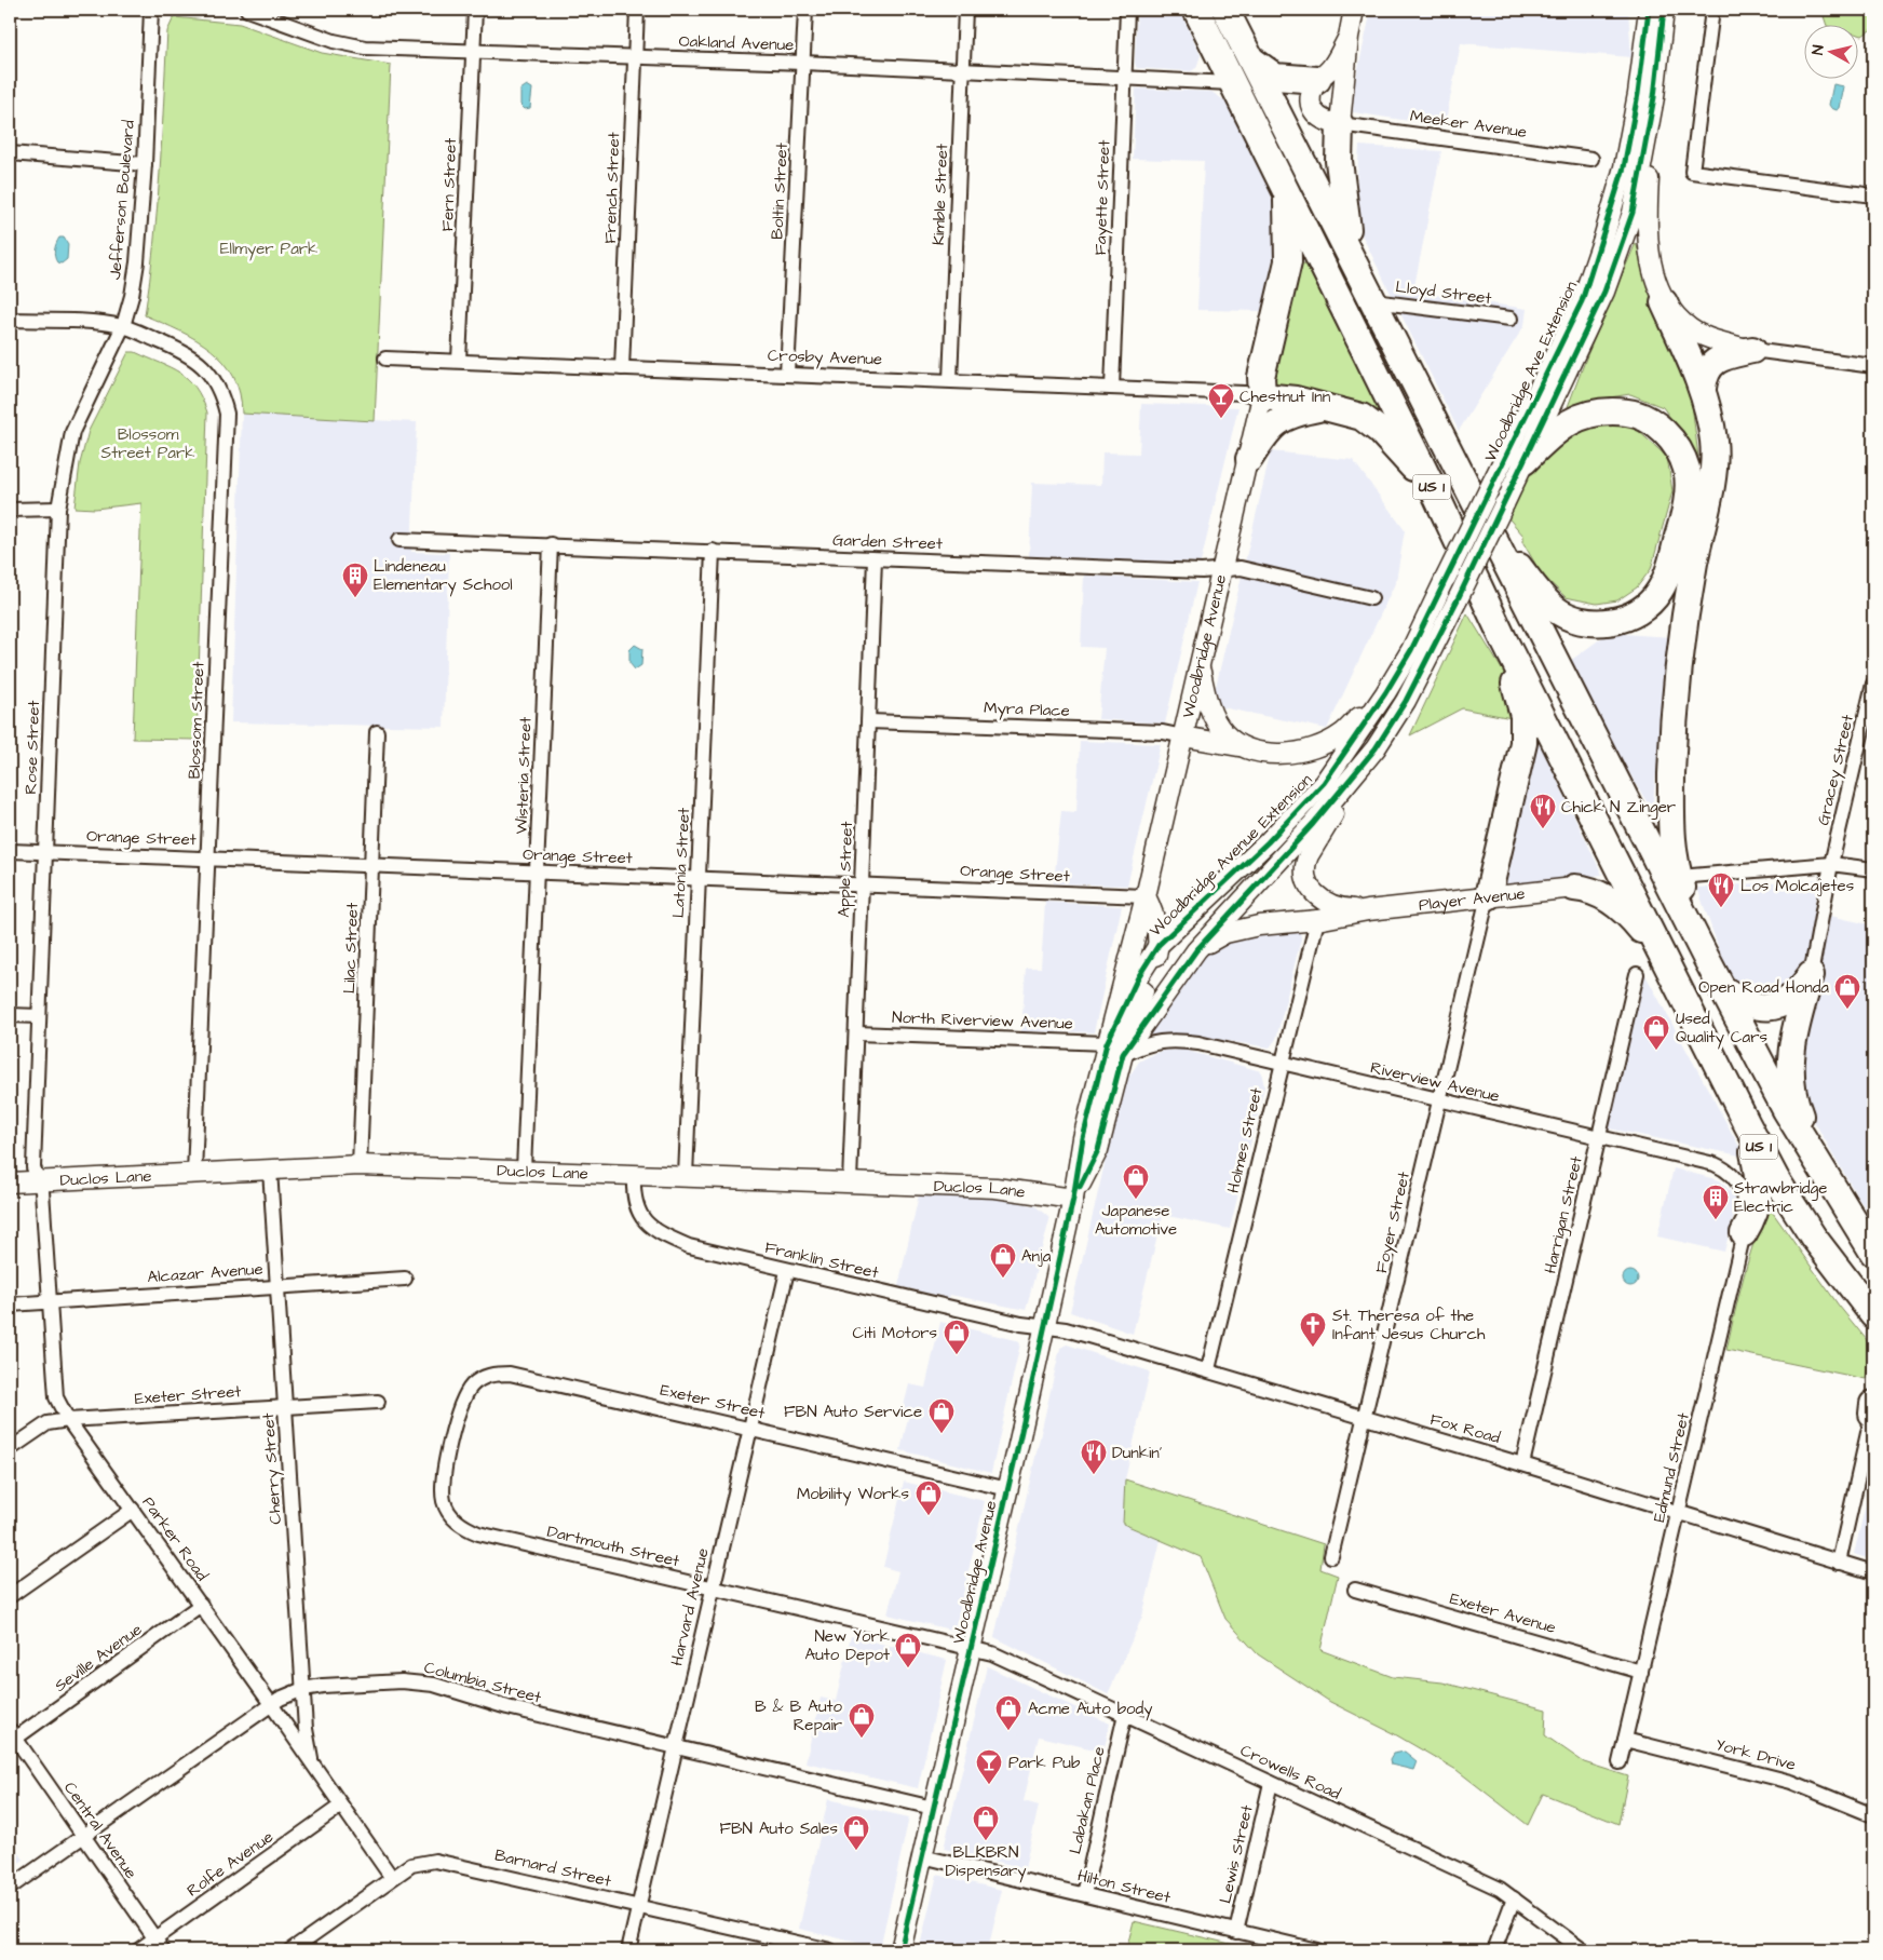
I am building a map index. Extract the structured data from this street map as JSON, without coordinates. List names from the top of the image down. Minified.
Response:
{"streets":{"highway":["US 1"],"main road":["Woodbridge Ave Extension","Woodbridge Avenue","Woodbridge Avenue Extension","Player Avenue","Duclos Lane"],"street":["Oakland Avenue","Meeker Avenue","Fern Street","French Street","Boltin Street","Kimble Street","Fayette Street","Jefferson Boulevard","Lloyd Street","Crosby Avenue","Garden Street","Myra Place","Blossom Street","Rose Street","Gracey Street","Wisteria Street","Orange Street","Latonia Street","Apple Street","Lilac Street","North Riverview Avenue","Riverview Avenue","Holmes Street","Harrigan Street","Foyer Street","Franklin Street","Alcazar Avenue","Exeter Street","Fox Road","Edmund Street","Cherry Street","Parker Road","Dartmouth Street","Harvard Avenue","Exeter Avenue","Seville Avenue","Columbia Street","York Drive","Crowells Road","Labakan Place","Central Avenue","Lewis Street","Rolfe Avenue","Barnard Street","Hilton Street"]},"crossings":[["Oakland Avenue","Fern Street"],["Oakland Avenue","French Street"],["Oakland Avenue","Boltin Street"],["Oakland Avenue","Kimble Street"],["Oakland Avenue","Fayette Street"],["Oakland Avenue","US 1"],["Fern Street","Crosby Avenue"],["French Street","Crosby Avenue"],["Boltin Street","Crosby Avenue"],["Kimble Street","Crosby Avenue"],["Fayette Street","Crosby Avenue"],["Jefferson Boulevard","Blossom Street"],["Jefferson Boulevard","Rose Street"],["Lloyd Street","US 1"],["Crosby Avenue","Woodbridge Avenue"],["Woodbridge Ave Extension","Woodbridge Avenue Extension"],["Garden Street","Woodbridge Avenue"],["Garden Street","Wisteria Street"],["Garden Street","Latonia Street"],["Garden Street","Apple Street"],["Woodbridge Avenue","Myra Place"],["Woodbridge Avenue","Orange Street"],["Woodbridge Avenue","Woodbridge Avenue Extension"],["Woodbridge Avenue","North Riverview Avenue"],["Woodbridge Avenue","Riverview Avenue"],["Woodbridge Avenue","Duclos Lane"],["Woodbridge Avenue","Franklin Street"],["Woodbridge Avenue","Exeter Street"],["Woodbridge Avenue","Fox Road"],["Woodbridge Avenue","Dartmouth Street"],["Woodbridge Avenue","Columbia Street"],["Woodbridge Avenue","Crowells Road"],["Woodbridge Avenue","Hilton Street"],["Myra Place","Apple Street"],["Blossom Street","Orange Street"],["Blossom Street","Duclos Lane"],["Rose Street","Orange Street"],["Rose Street","Duclos Lane"],["Rose Street","Parker Road"],["Wisteria Street","Orange Street"],["Wisteria Street","Duclos Lane"],["Orange Street","Latonia Street"],["Orange Street","Apple Street"],["Orange Street","Lilac Street"],["Woodbridge Avenue Extension","North Riverview Avenue"],["Woodbridge Avenue Extension","Riverview Avenue"],["Latonia Street","Duclos Lane"],["Apple Street","North Riverview Avenue"],["Apple Street","Duclos Lane"],["Player Avenue","Foyer Street"],["Lilac Street","Duclos Lane"],["Riverview Avenue","Holmes Street"],["Riverview Avenue","Harrigan Street"],["Riverview Avenue","Foyer Street"],["Riverview Avenue","Edmund Street"],["Holmes Street","Fox Road"],["Duclos Lane","Franklin Street"],["Duclos Lane","Cherry Street"],["Duclos Lane","Parker Road"],["Harrigan Street","Fox Road"],["Foyer Street","Fox Road"],["Franklin Street","Fox Road"],["Franklin Street","Harvard Avenue"],["Alcazar Avenue","Cherry Street"],["Alcazar Avenue","Parker Road"],["Exeter Street","Cherry Street"],["Exeter Street","Parker Road"],["Exeter Street","Dartmouth Street"],["Exeter Street","Harvard Avenue"],["Fox Road","Edmund Street"],["Edmund Street","Exeter Avenue"],["Edmund Street","York Drive"],["Cherry Street","Parker Road"],["Cherry Street","Columbia Street"],["Parker Road","Seville Avenue"],["Parker Road","Columbia Street"],["Parker Road","Rolfe Avenue"],["Parker Road","Barnard Street"],["Dartmouth Street","Harvard Avenue"],["Dartmouth Street","Crowells Road"],["Harvard Avenue","Columbia Street"],["Harvard Avenue","Barnard Street"],["Seville Avenue","Central Avenue"],["Columbia Street","Central Avenue"],["Crowells Road","Labakan Place"],["Crowells Road","Lewis Street"],["Labakan Place","Hilton Street"],["Central Avenue","Rolfe Avenue"],["Lewis Street","Hilton Street"]],"parks":["Ellmyer Park","Blossom Street Park"],"places":{"bar":["Chestnut Inn","Park Pub"],"building":["Lindeneau Elementary School","Strawbridge Electric"],"restaurant":["Chick N Zinger","Los Molcajetes","Dunkin'"],"shop":["Open Road Honda","Used Quality Cars","Japanese Automotive","Anja","Citi Motors","FBN Auto Service","Mobility Works","New York Auto Depot","Acme Auto body","B & B Auto Repair","BLKBRN Dispensary","FBN Auto Sales"],"church":["St. Theresa of the Infant Jesus Church"]},"north":"left"}
